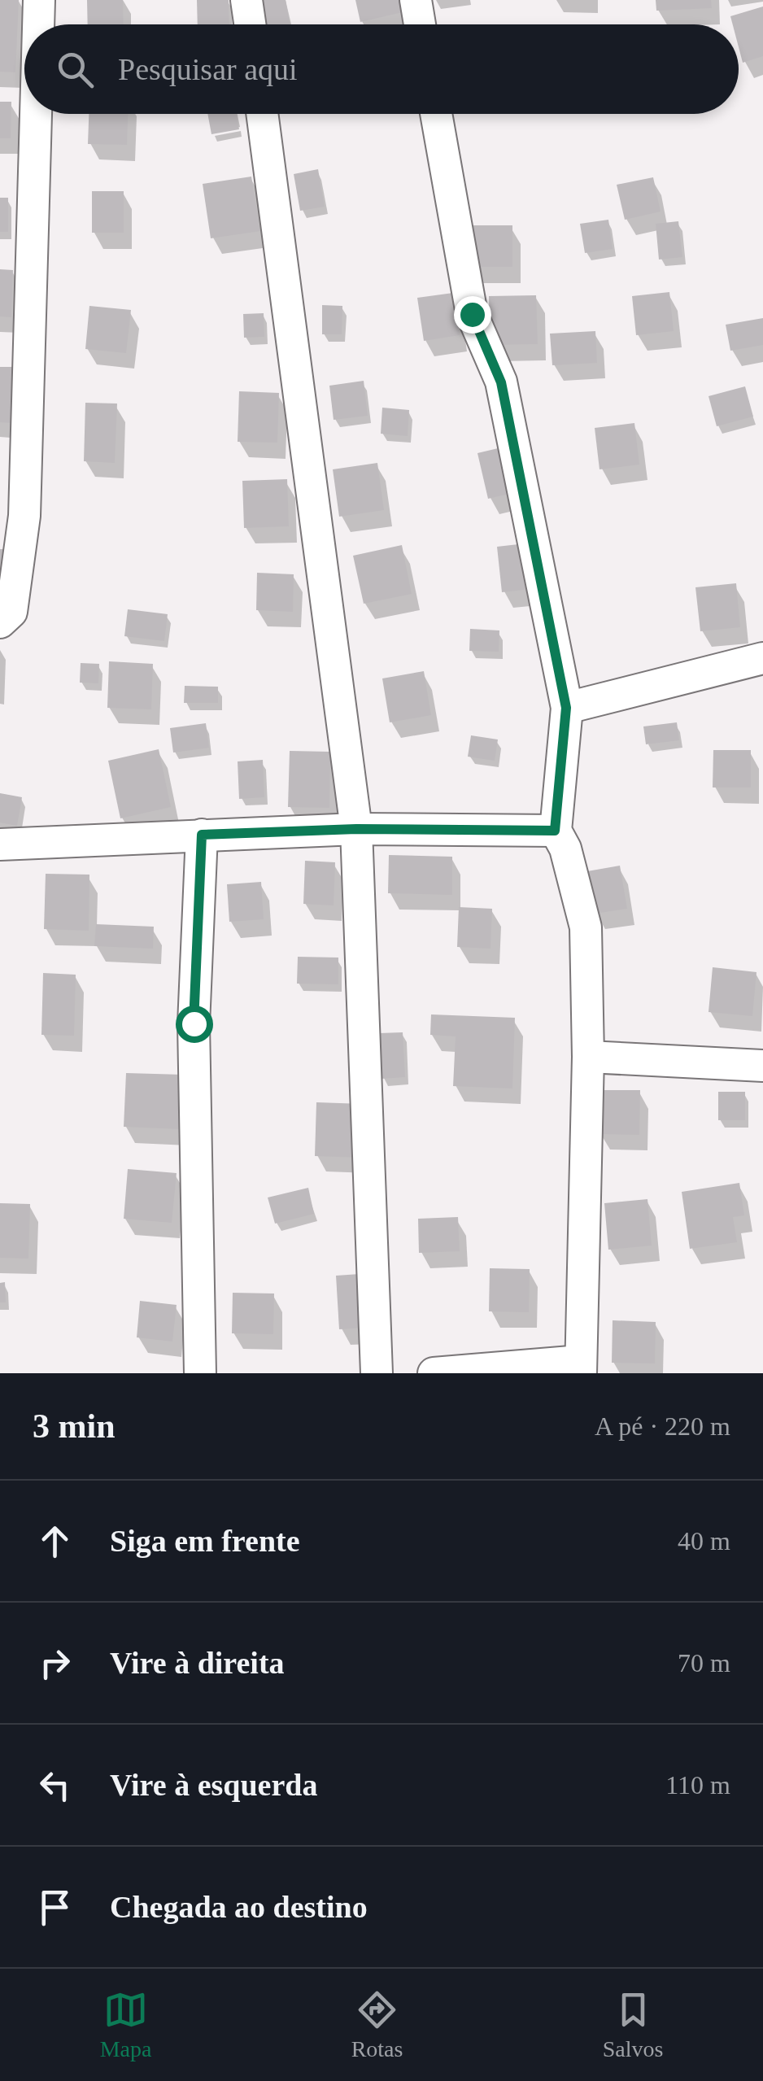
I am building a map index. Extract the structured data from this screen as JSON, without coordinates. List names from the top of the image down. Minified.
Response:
{"page":{"search":"Pesquisar aqui","heading":["3 min","A pé · 220 m"],"list":[["Siga em frente","40 m"],["Vire à direita","70 m"],["Vire à esquerda","110 m"],"Chegada ao destino"],"nav":["Mapa","Rotas","Salvos"]}}
